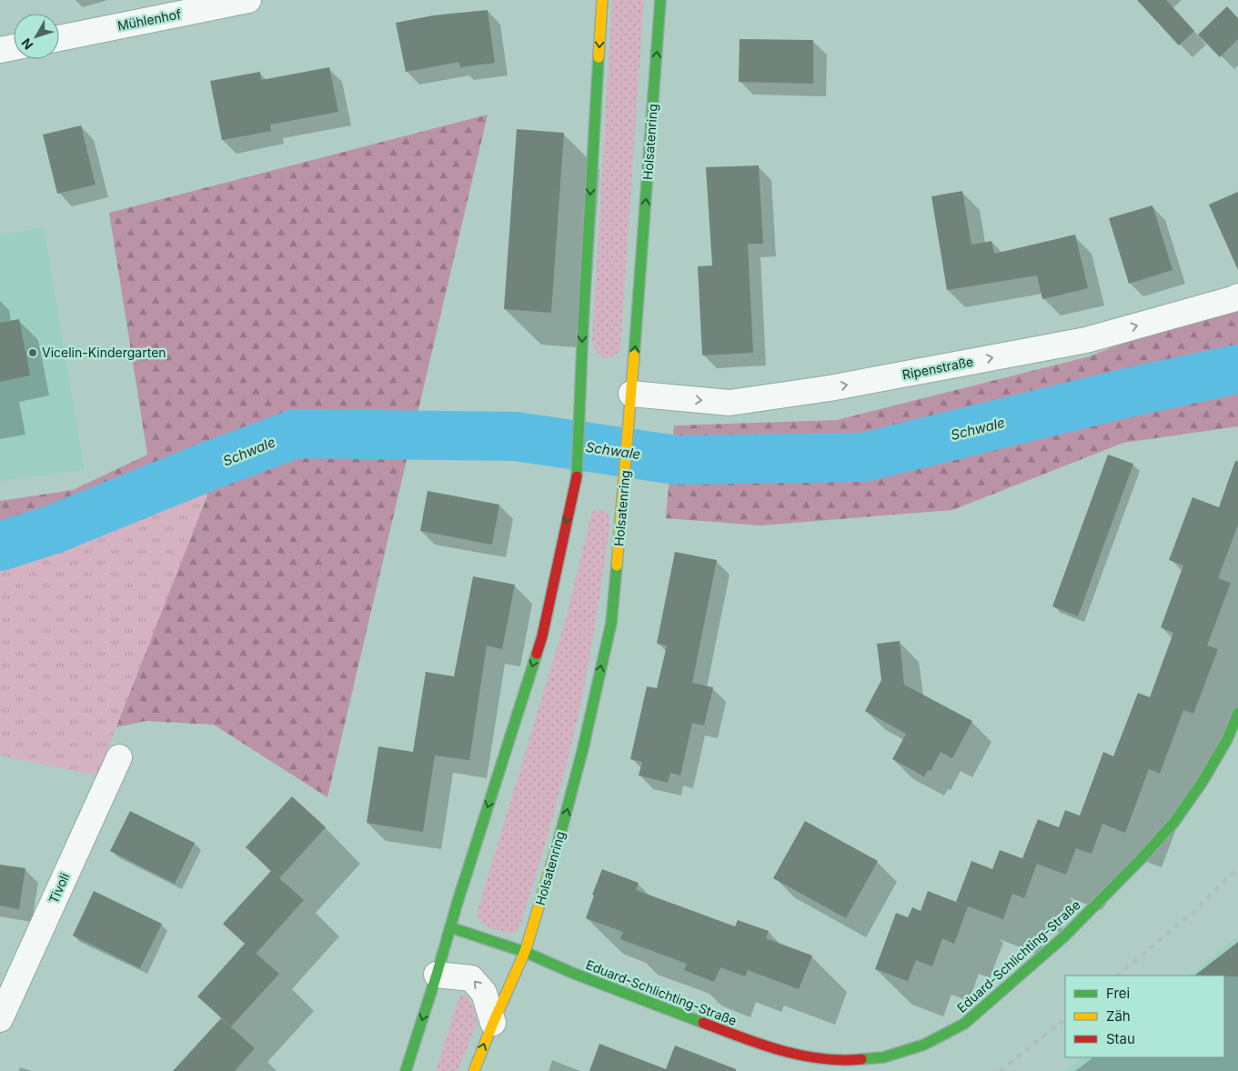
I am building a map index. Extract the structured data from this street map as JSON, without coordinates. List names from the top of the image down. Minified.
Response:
{"streets":{"main road":["Holsatenring","Eduard-Schlichting-Straße"],"street":["Mühlenhof","Ripenstraße","Tivoli"]},"crossings":[["Holsatenring","Ripenstraße"],["Holsatenring","Eduard-Schlichting-Straße"]],"one_way":["Ripenstraße"],"water":["Schwale"],"places":["Vicelin-Kindergarten"],"legend":["Frei","Zäh","Stau"],"north":"bottom left"}
